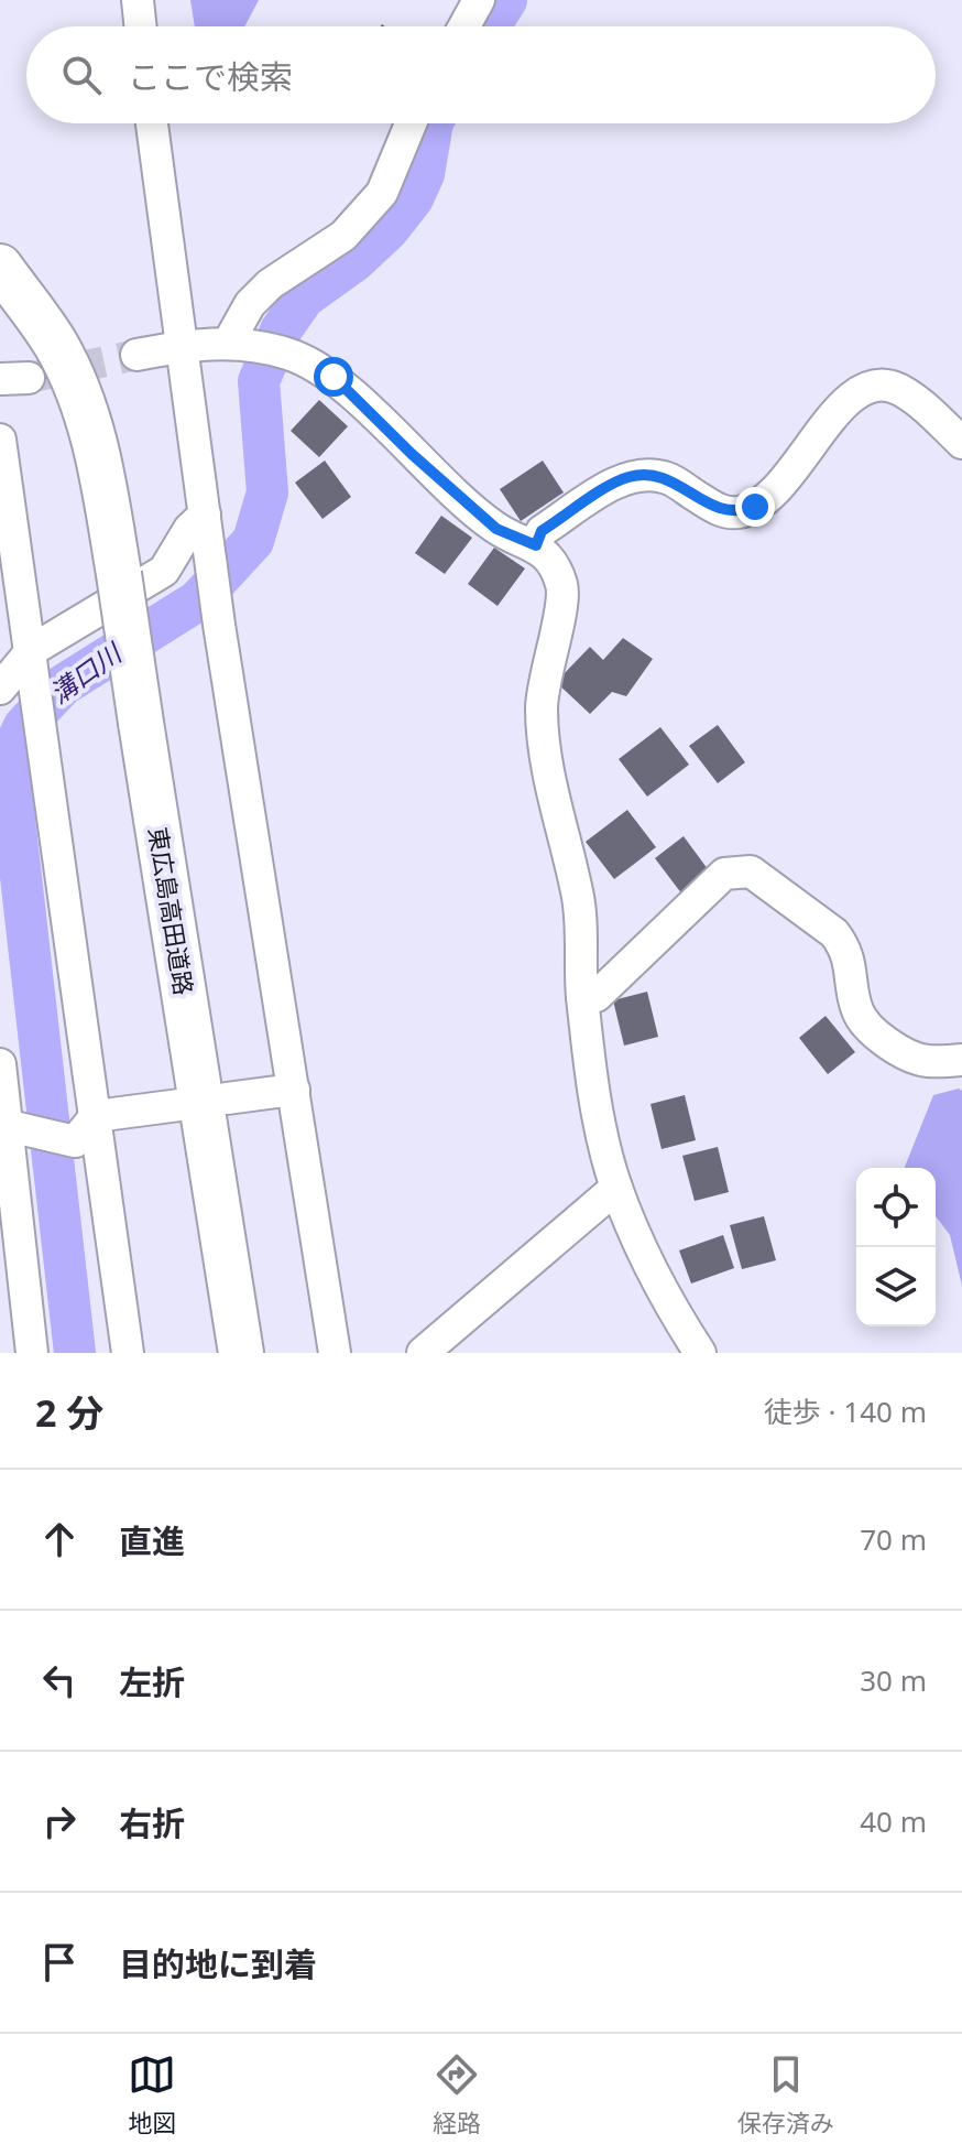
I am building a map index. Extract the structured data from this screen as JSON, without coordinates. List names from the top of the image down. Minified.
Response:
{"streets":{"highway":["東広島高田道路"]},"water":["溝口川"],"page":{"search":"ここで検索","heading":["2 分","徒歩 · 140 m"],"list":[["直進","70 m"],["左折","30 m"],["右折","40 m"],"目的地に到着"],"nav":["地図","経路","保存済み"]}}
